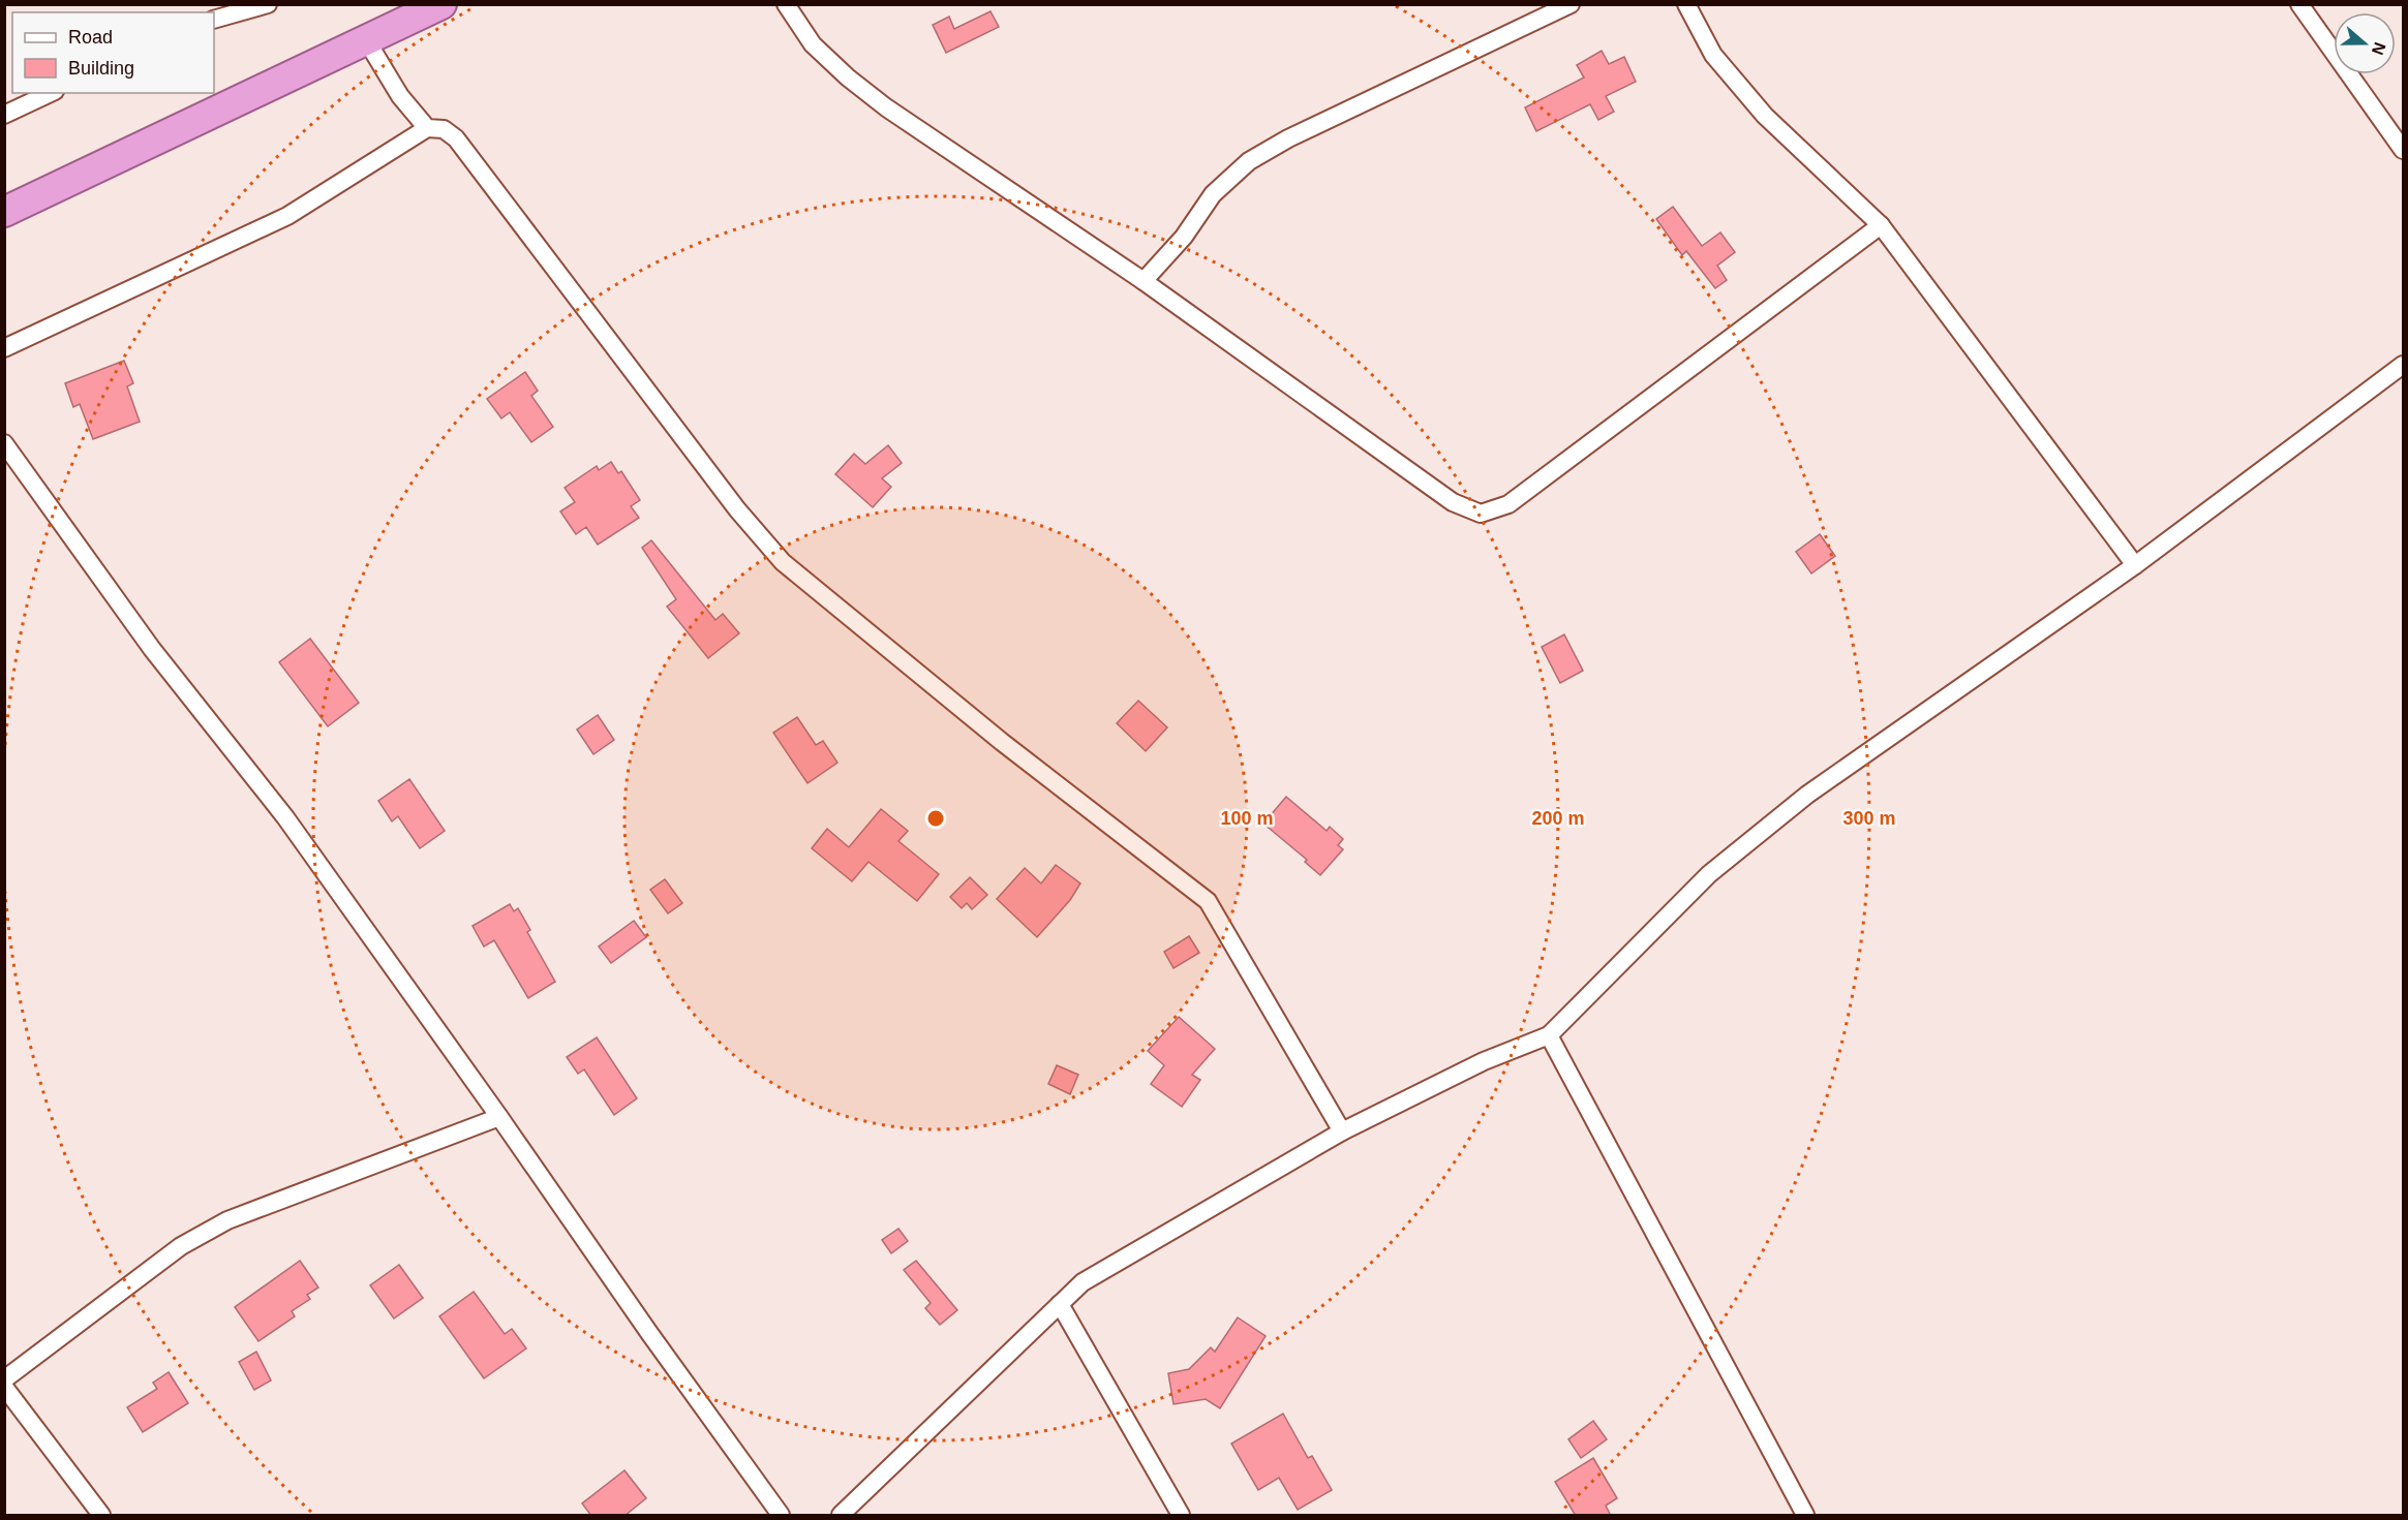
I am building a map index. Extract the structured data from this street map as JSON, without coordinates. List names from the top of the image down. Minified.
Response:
{"legend":["Road","Building"],"north":"right","rings":["100 m","200 m","300 m"]}
